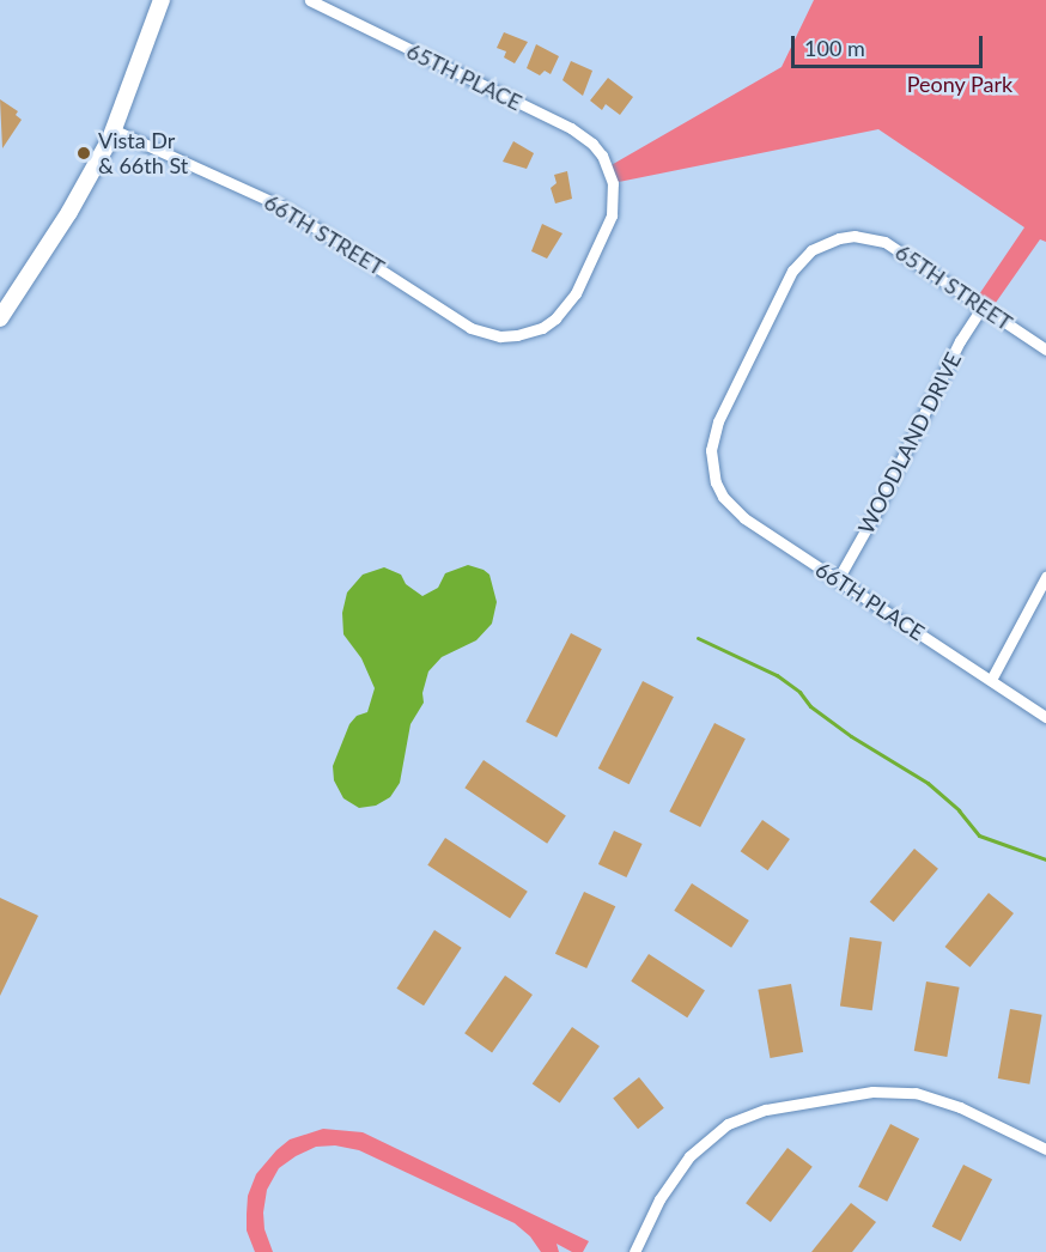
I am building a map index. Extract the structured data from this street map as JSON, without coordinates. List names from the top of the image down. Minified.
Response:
{"streets":{"street":["65TH PLACE","66TH STREET","65TH STREET","WOODLAND DRIVE","66TH PLACE"]},"crossings":[["65TH PLACE","66TH STREET"],["65TH STREET","WOODLAND DRIVE"],["65TH STREET","66TH PLACE"],["WOODLAND DRIVE","66TH PLACE"]],"parks":["Peony Park"],"places":["Vista Dr & 66th St"],"scale_bar":"100 m"}
